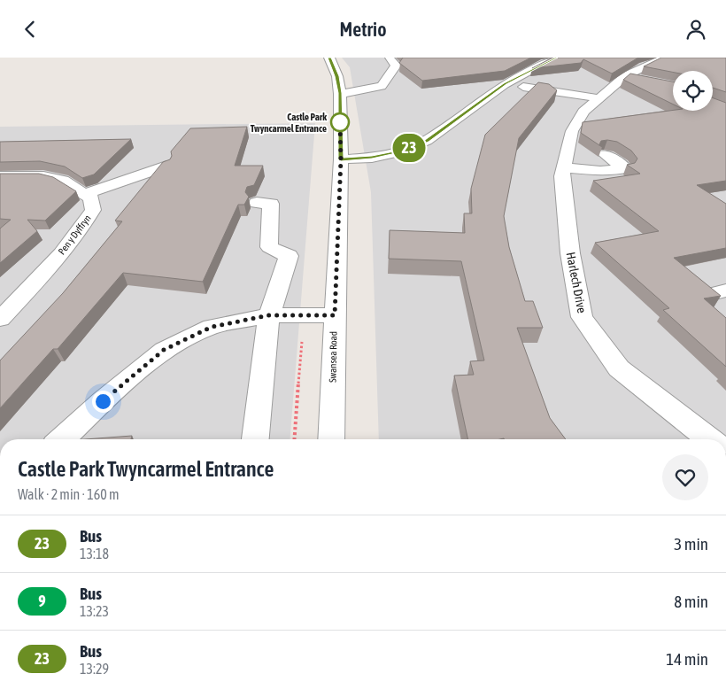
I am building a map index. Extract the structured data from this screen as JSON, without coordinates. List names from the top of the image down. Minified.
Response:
{"streets":{"street":["Pen y Dyffryn","Harlech Drive","Swansea Road"]},"places":["Castle Park Twyncarmel Entrance"],"lines":["bus line 23"],"page":{"header":"Metrio","on_map":"23","heading":["Castle Park Twyncarmel Entrance","Walk · 2 min · 160 m"],"list":[{"mark":"23","name":"Bus","note":"13:18","value":"3 min"},{"mark":"9","name":"Bus","note":"13:23","value":"8 min"},{"mark":"23","name":"Bus","note":"13:29","value":"14 min"}]}}
